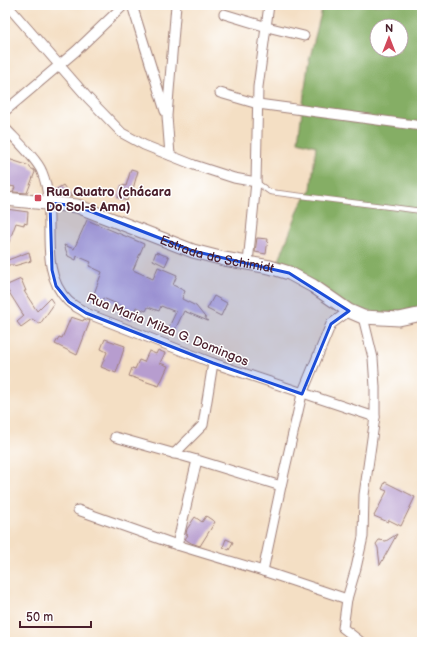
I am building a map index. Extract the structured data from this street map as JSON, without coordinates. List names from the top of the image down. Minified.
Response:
{"streets":{"street":["Estrada do Schimidt","Rua Maria Milza G. Domingos"]},"crossings":[["Estrada do Schimidt","Rua Maria Milza G. Domingos"]],"places":{"transit":["Rua Quatro (chácara Do Sol-s Ama)"]},"scale_bar":"50 m","north":"top"}
